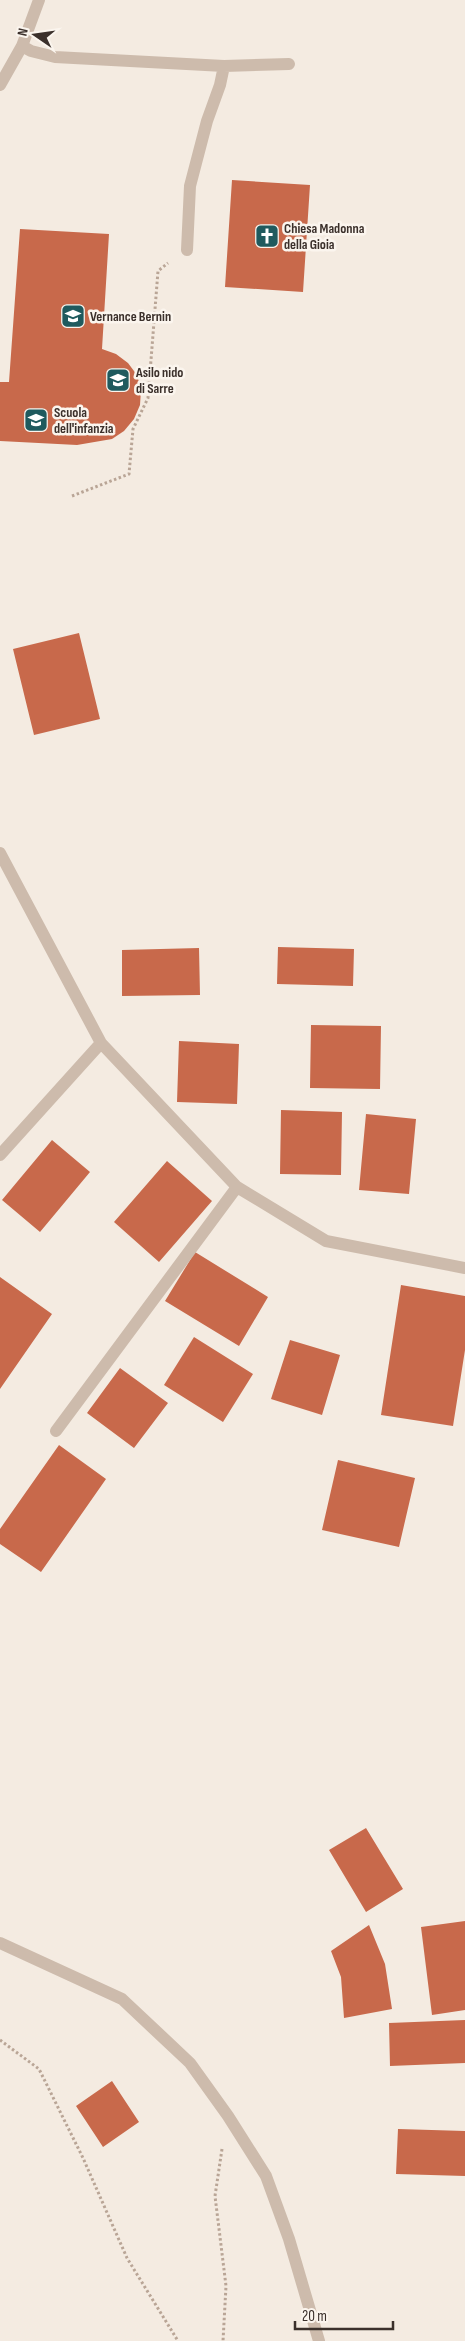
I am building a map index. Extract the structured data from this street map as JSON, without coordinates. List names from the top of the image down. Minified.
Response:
{"places":{"church":["Chiesa Madonna della Gioia"],"school or university":["Vernance Bernin","Asilo nido di Sarre","Scuola dell'infanzia"]},"scale_bar":"20 m","north":"left"}
